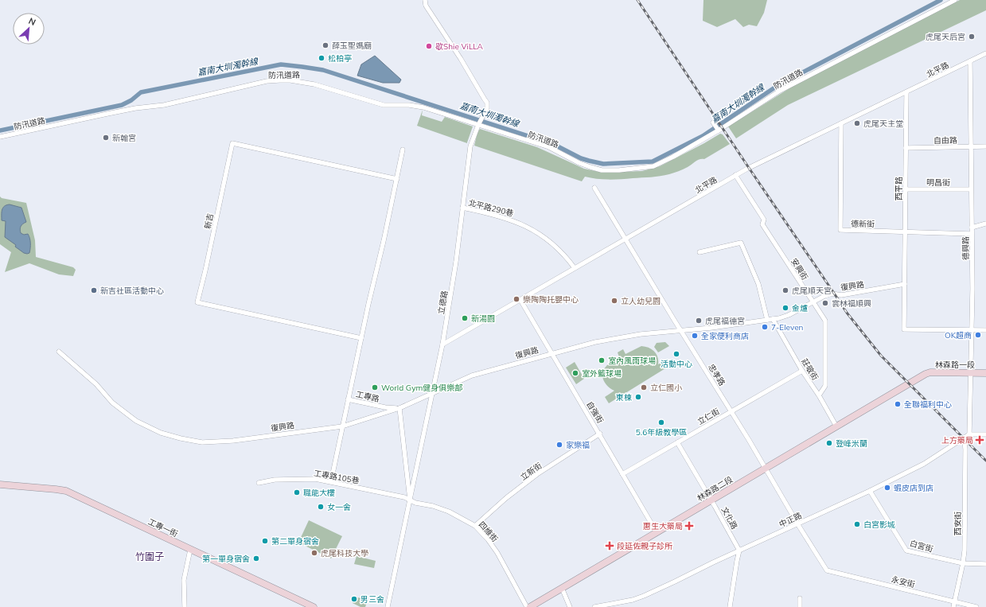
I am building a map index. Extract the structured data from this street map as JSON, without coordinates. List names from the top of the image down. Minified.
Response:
{"streets":{"main road":["林森路一段","林森路二段","工專一街"],"street":["北平路","防汛道路","自由路","明昌街","西平路","北平路290巷","新吉","德新街","德興路","安興街","復興路","立德路","莊敬街","忠孝路","工專路","自強街","立仁街","立新街","工專路105巷","文化路","中正路","西安街","四維街","白宮街","永安街"]},"crossings":[["北平路","西平路"],["北平路","北平路290巷"],["北平路","德新街"],["北平路","德興路"],["北平路","安興街"],["北平路","立德路"],["北平路","忠孝路"],["北平路","自強街"],["防汛道路","立德路"],["自由路","西平路"],["自由路","德興路"],["明昌街","西平路"],["明昌街","德興路"],["西平路","德新街"],["西平路","復興路"],["北平路290巷","立德路"],["新吉","工專路"],["德新街","德興路"],["德興路","林森路一段"],["德興路","中正路"],["安興街","復興路"],["安興街","莊敬街"],["復興路","立德路"],["復興路","莊敬街"],["復興路","忠孝路"],["復興路","工專路"],["復興路","自強街"],["立德路","工專路105巷"],["立德路","四維街"],["林森路一段","林森路二段"],["莊敬街","立仁街"],["莊敬街","林森路二段"],["忠孝路","立仁街"],["忠孝路","林森路二段"],["忠孝路","中正路"],["忠孝路","永安街"],["自強街","立仁街"],["自強街","立新街"],["自強街","林森路二段"],["立仁街","文化路"],["立新街","四維街"],["工專路105巷","四維街"],["林森路二段","文化路"],["文化路","中正路"],["中正路","西安街"],["中正路","白宮街"],["西安街","白宮街"],["西安街","永安街"]],"districts":["竹圍子"],"water":["嘉南大圳濁幹線"],"places":{"other":["虎尾天后宮","薛玉聖媽廟","歇Shie ViLLA","松柏亭","虎尾天主堂","新翰宮","新吉社區活動中心","虎尾順天宮","樂陶陶托嬰中心","立人幼兒園","雲林福順興","金爐","新湯園","虎尾福德宮","7-Eleven","OK超商","全家便利商店","活動中心","室內風雨球場","室外籃球場","World Gym健身俱樂部","立仁國小","東棟","全聯福利中心","5.6年級教學區","登峰米蘭","家樂福","蝦皮店到店","職能大樓","女一舍","白宮影城","第二單身宿舍","虎尾科技大學","第一單身宿舍","男三舍"],"health":["上方藥局","惠生大藥局","段延佐親子診所"]},"north":"top right"}
